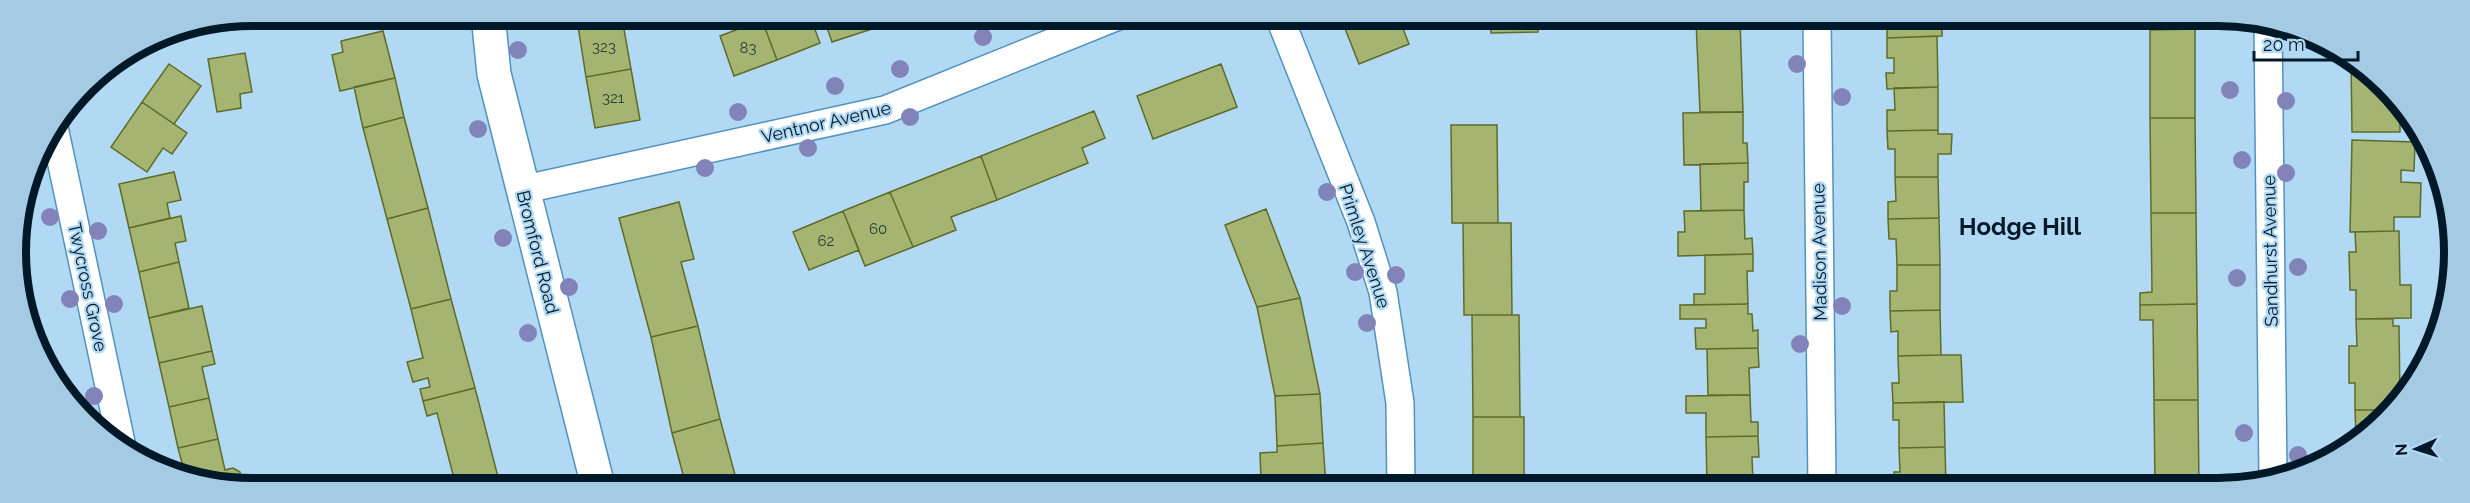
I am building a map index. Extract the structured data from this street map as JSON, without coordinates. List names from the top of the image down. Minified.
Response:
{"streets":{"street":["Ventnor Avenue","Primley Avenue","Sandhurst Avenue","Bromford Road","Madison Avenue","Twycross Grove"]},"crossings":[["Ventnor Avenue","Bromford Road"]],"districts":["Hodge Hill"],"house_numbers":["323","83","321","60","62"],"scale_bar":"20 m","north":"left"}
